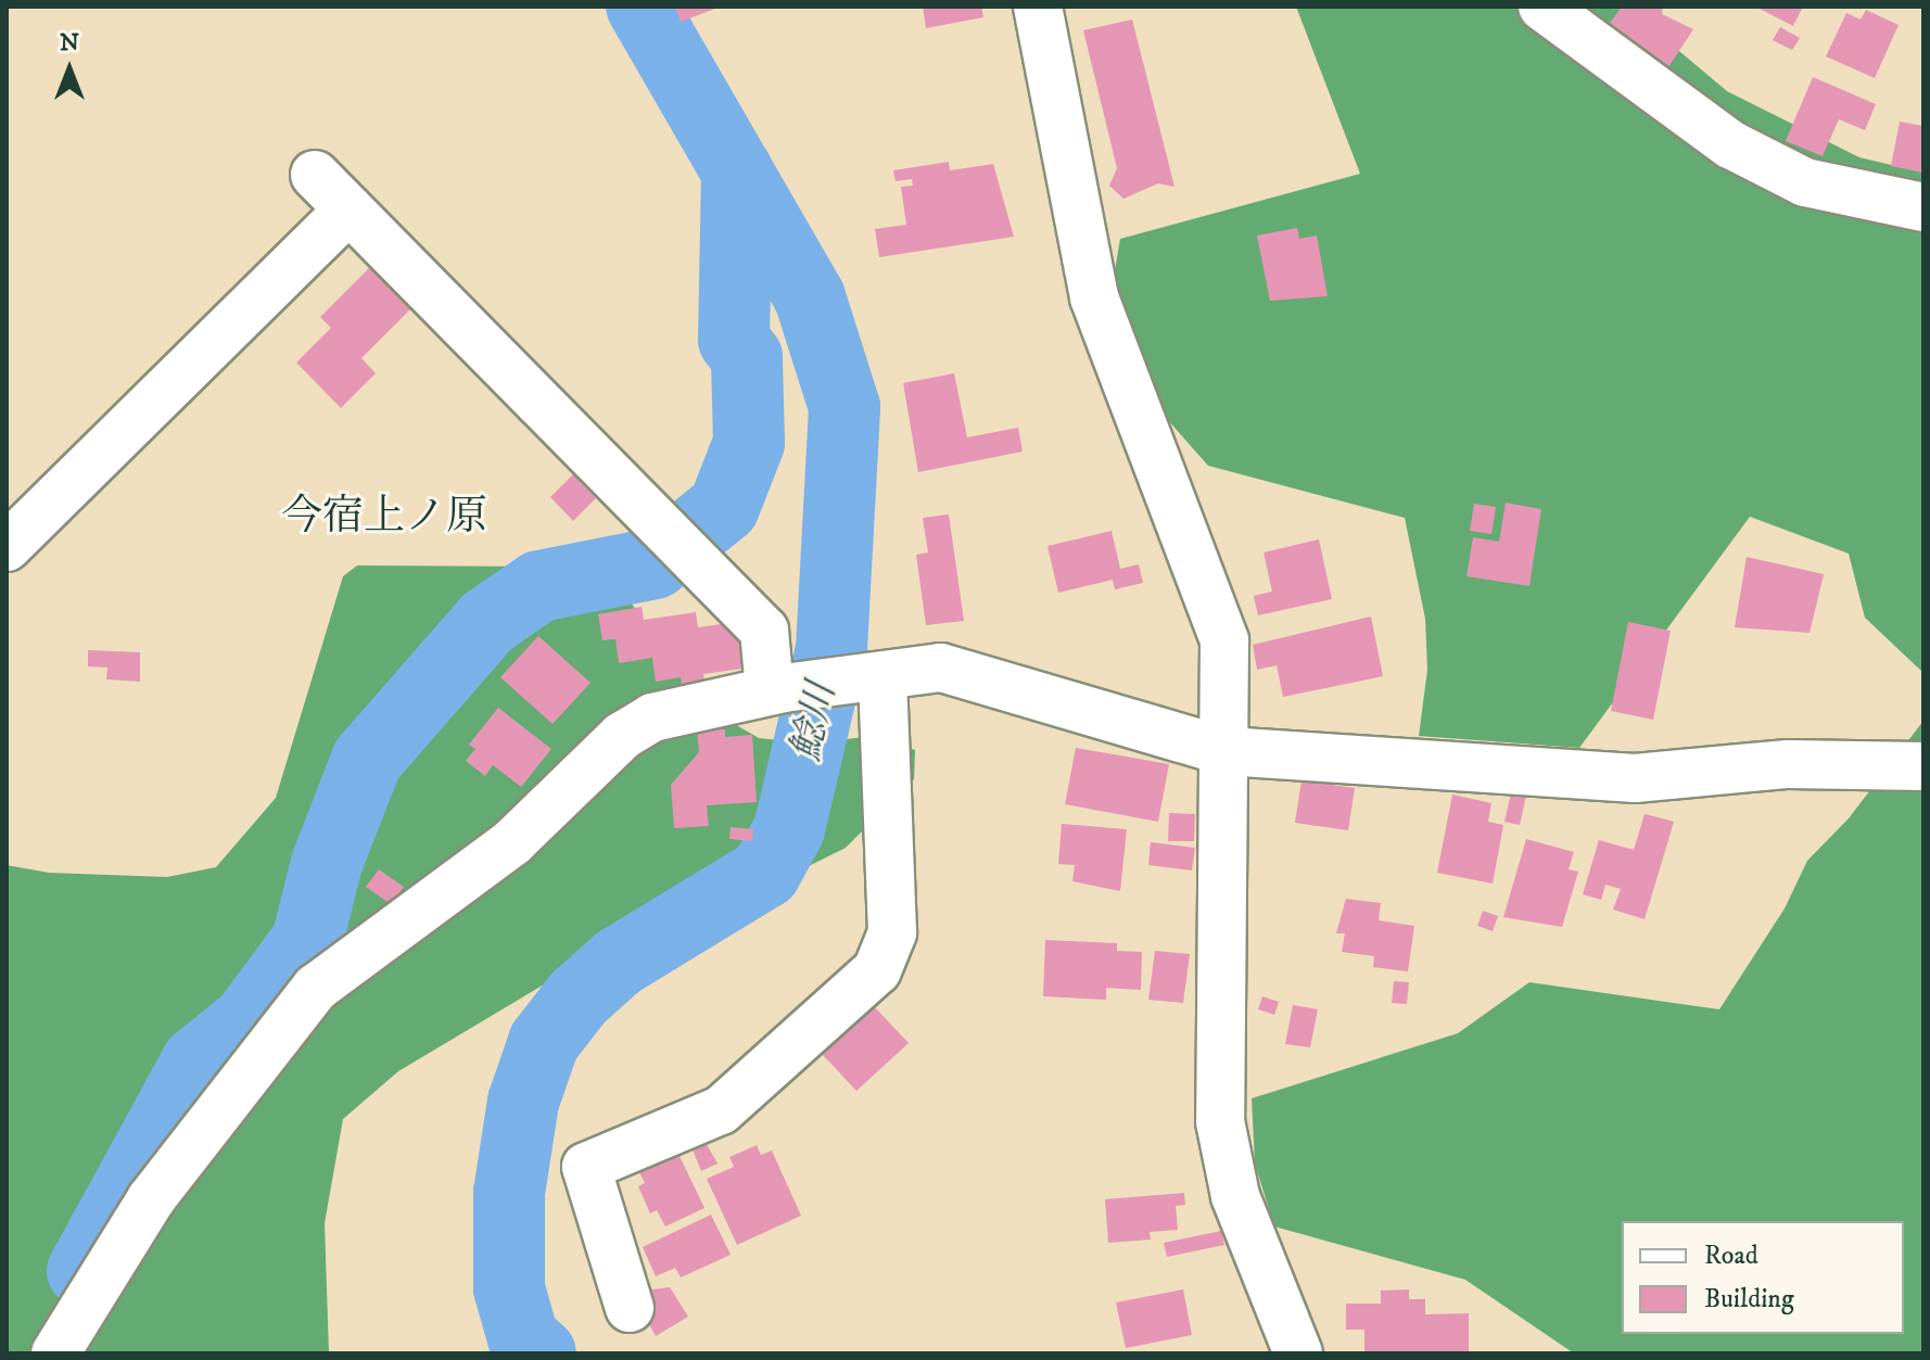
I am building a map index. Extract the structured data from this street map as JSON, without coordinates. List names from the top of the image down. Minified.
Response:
{"districts":["今宿上ノ原"],"water":["鯰川"],"legend":["Road","Building"],"north":"top"}
